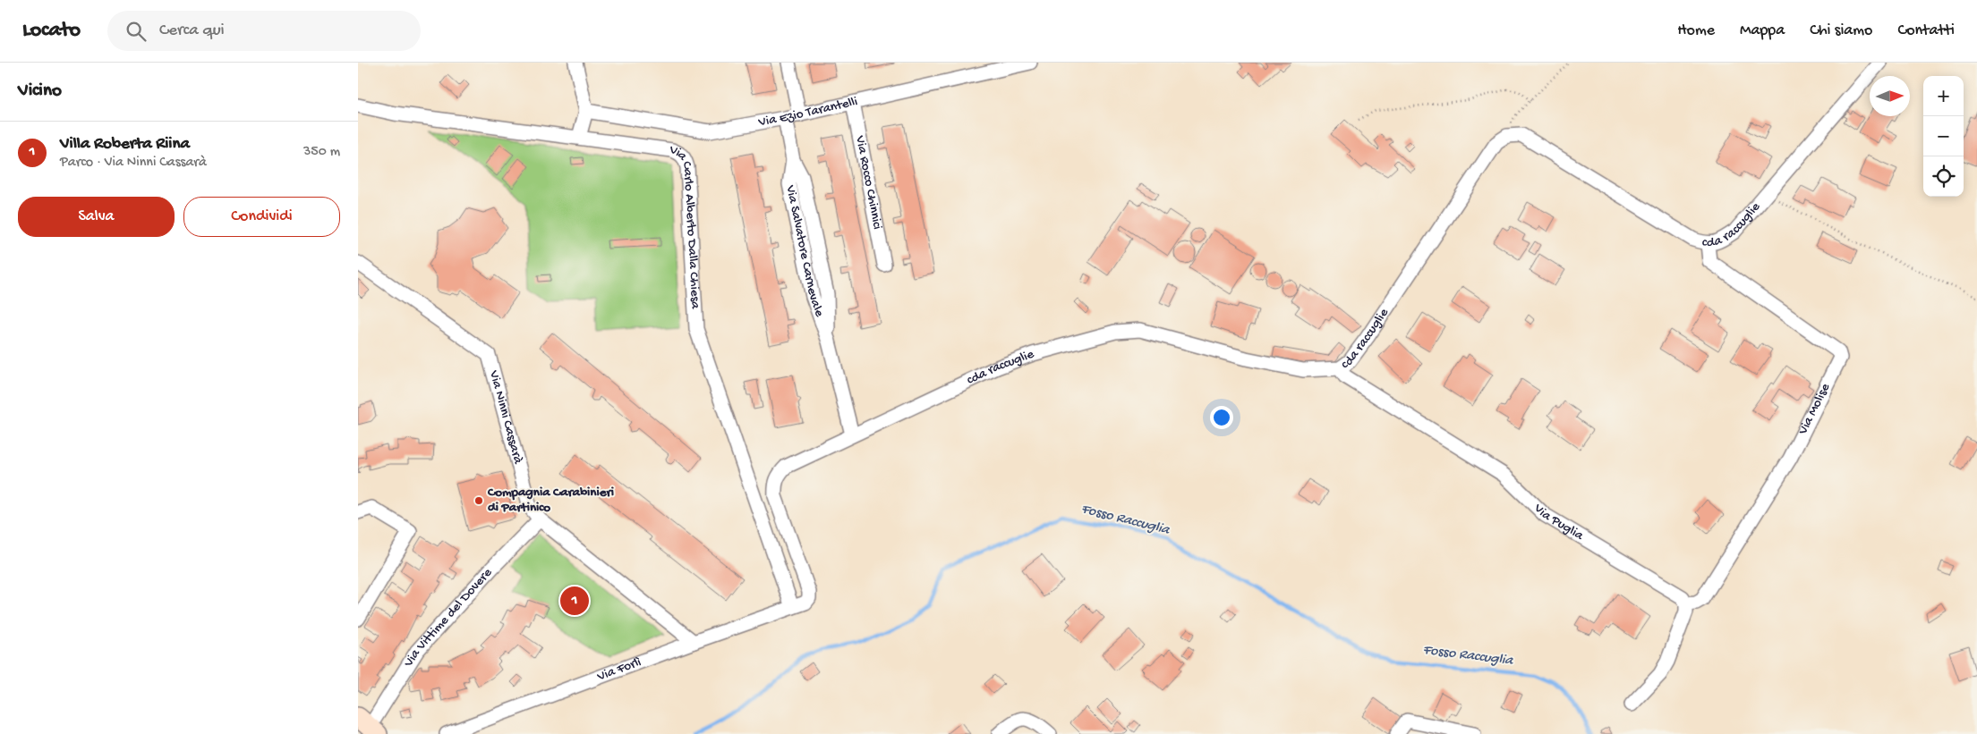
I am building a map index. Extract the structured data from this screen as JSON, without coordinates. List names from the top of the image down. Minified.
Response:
{"streets":{"street":["Via Ezio Tarantelli","Via Rocco Chinnici","cda raccuglie","Via Carlo Alberto Dalla Chiesa","Via Salvatore Carnevale","Via Molise","Via Ninni Cassarà","Via Puglia","Via Vittime del Dovere","Via Forlì"]},"crossings":[["Via Ezio Tarantelli","Via Rocco Chinnici"],["Via Ezio Tarantelli","Via Salvatore Carnevale"],["cda raccuglie","Via Carlo Alberto Dalla Chiesa"],["cda raccuglie","Via Salvatore Carnevale"],["cda raccuglie","Via Molise"],["cda raccuglie","Via Puglia"],["cda raccuglie","Via Forlì"],["Via Carlo Alberto Dalla Chiesa","Via Forlì"],["Via Molise","Via Puglia"],["Via Ninni Cassarà","Via Vittime del Dovere"],["Via Ninni Cassarà","Via Forlì"]],"water":["Fosso Raccuglia"],"places":["Compagnia Carabinieri di Partinico"],"north":"right","page":{"header":"Locato","search":"Cerca qui","nav":["Home","Mappa","Chi siamo","Contatti"],"heading":"Vicino","map_buttons":["+","−"],"list":[{"mark":"1","name":"Villa Roberta Riina","note":"Parco · Via Ninni Cassarà","value":"350 m"}],"buttons":["Salva","Condividi"],"pins":"1"}}
